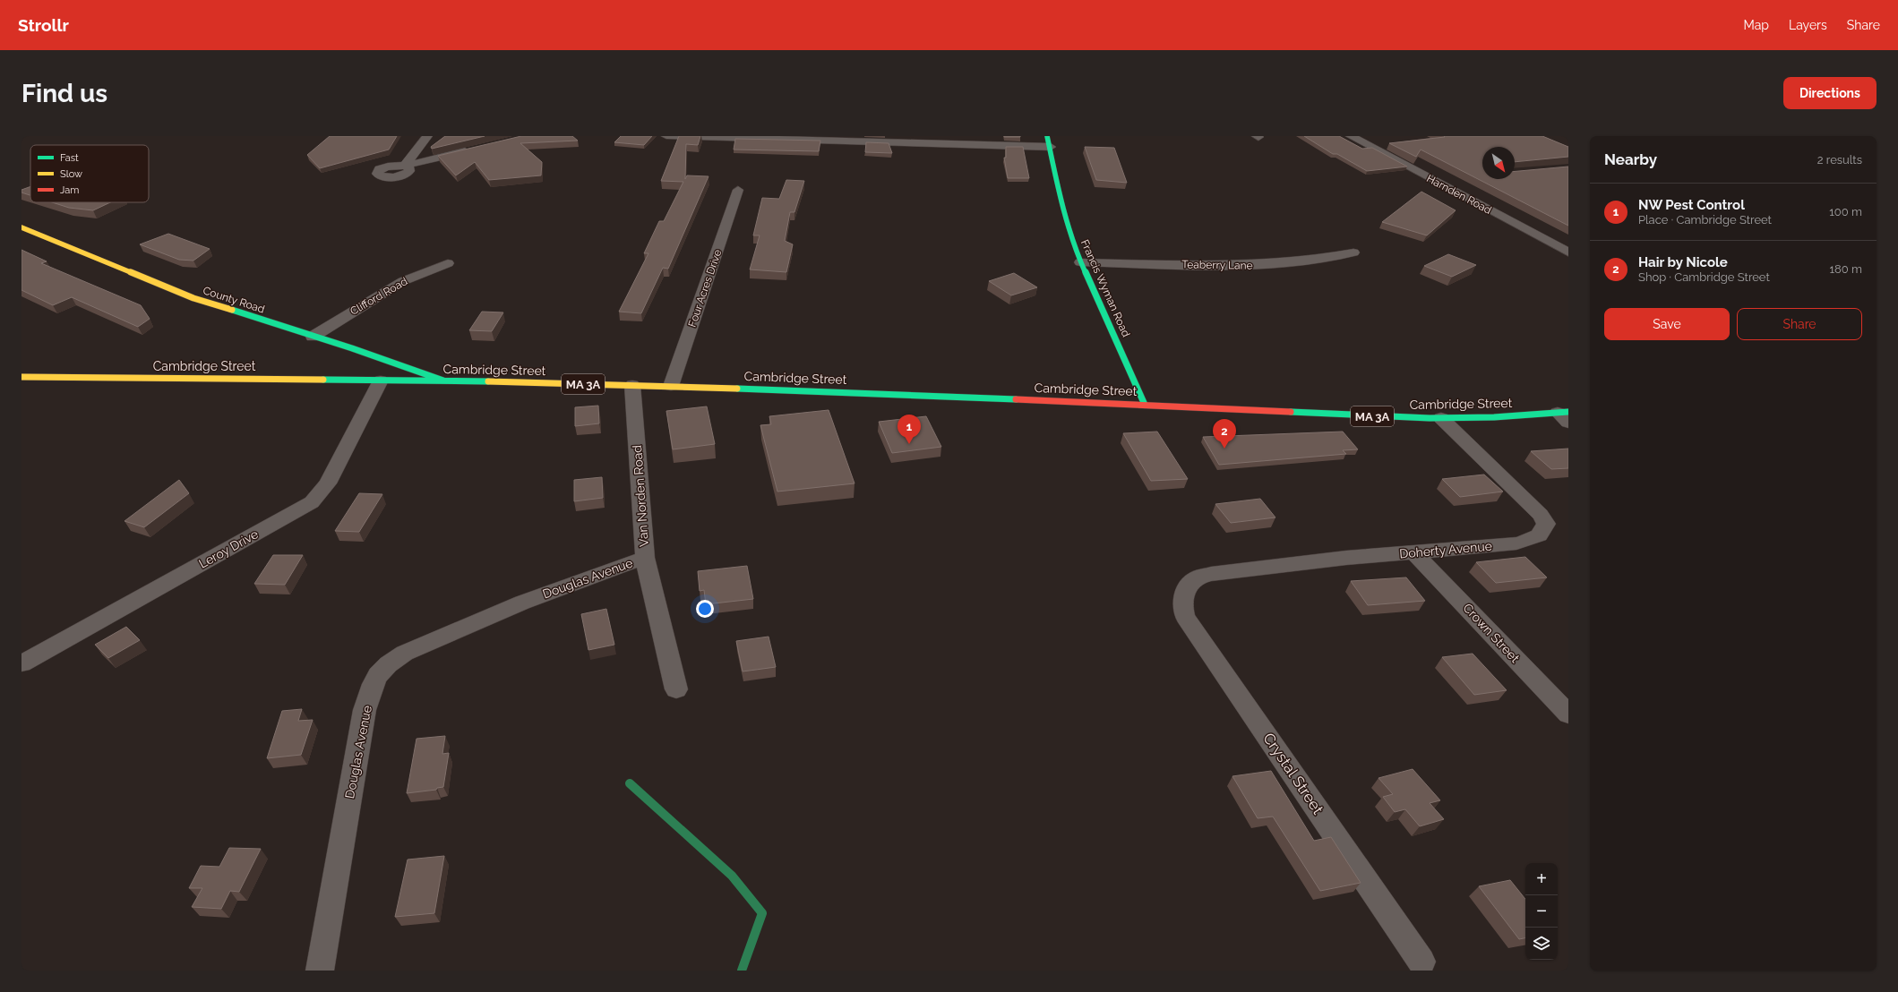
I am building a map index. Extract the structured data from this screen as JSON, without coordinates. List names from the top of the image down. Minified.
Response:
{"streets":{"main road":["Francis Wyman Road","County Road","Cambridge Street","MA 3A"],"street":["Harnden Road","Teaberry Lane","Four Acres Drive","Clifford Road","Van Norden Road","Leroy Drive","Doherty Avenue","Douglas Avenue","Crown Street","Crystal Street"]},"crossings":[["Teaberry Lane","Francis Wyman Road"],["Four Acres Drive","Cambridge Street"],["Francis Wyman Road","Cambridge Street"],["Clifford Road","County Road"],["County Road","Cambridge Street"],["Cambridge Street","Van Norden Road"],["Cambridge Street","Leroy Drive"],["Cambridge Street","Doherty Avenue"],["Van Norden Road","Douglas Avenue"],["Doherty Avenue","Crown Street"],["Doherty Avenue","Crystal Street"]],"legend":["Fast","Slow","Jam"],"north":"bottom right","page":{"header":"Strollr","nav":["Map","Layers","Share"],"buttons":["Directions",["Save","Share"]],"title":"Find us","heading":["Nearby","2 results"],"list":[{"mark":"1","name":"NW Pest Control","note":"Place · Cambridge Street","value":"100 m"},{"mark":"2","name":"Hair by Nicole","note":"Shop · Cambridge Street","value":"180 m"}],"pins":["1","2"],"map_buttons":["+","−"]}}
